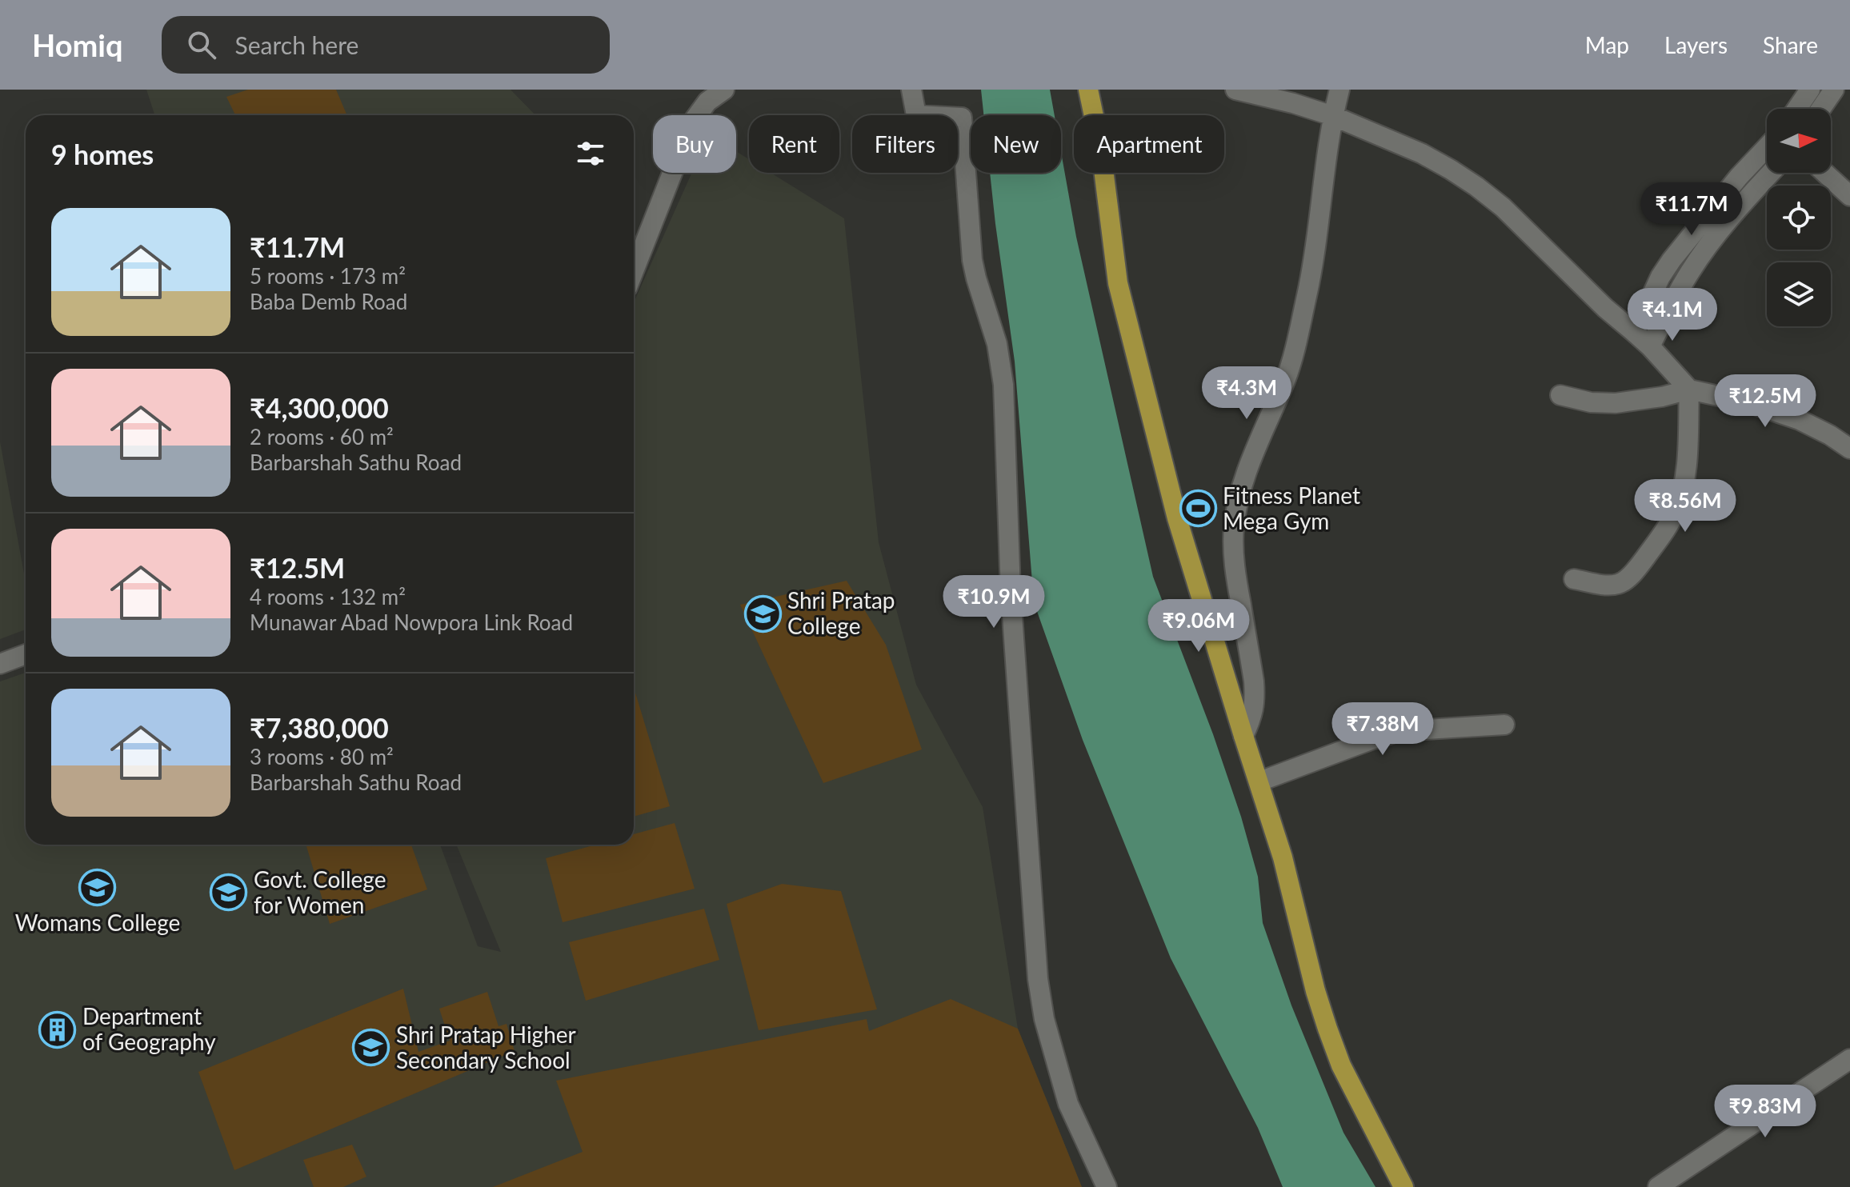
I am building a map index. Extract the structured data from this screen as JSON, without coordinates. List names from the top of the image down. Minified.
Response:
{"places":{"sports":["Fitness Planet Mega Gym"],"school or university":["Shri Pratap College","Womans College","Govt. College for Women","Shri Pratap Higher Secondary School"],"building":["Department of Geography"]},"north":"right","page":{"header":"Homiq","search":"Search here","nav":["Map","Layers","Share"],"chip":["Buy","Rent","Filters","New","Apartment"],"heading":"9 homes","price":["₹11.7M","₹4.1M","₹4.3M","₹12.5M","₹8.56M","₹10.9M","₹9.06M","₹7.38M","₹9.83M"],"list":[{"name":"₹11.7M","note":"5 rooms · 173 m² · Baba Demb Road"},{"name":"₹4,300,000","note":"2 rooms · 60 m² · Barbarshah Sathu Road"},{"name":"₹12.5M","note":"4 rooms · 132 m² · Munawar Abad Nowpora Link Road"},{"name":"₹7,380,000","note":"3 rooms · 80 m² · Barbarshah Sathu Road"}]}}
